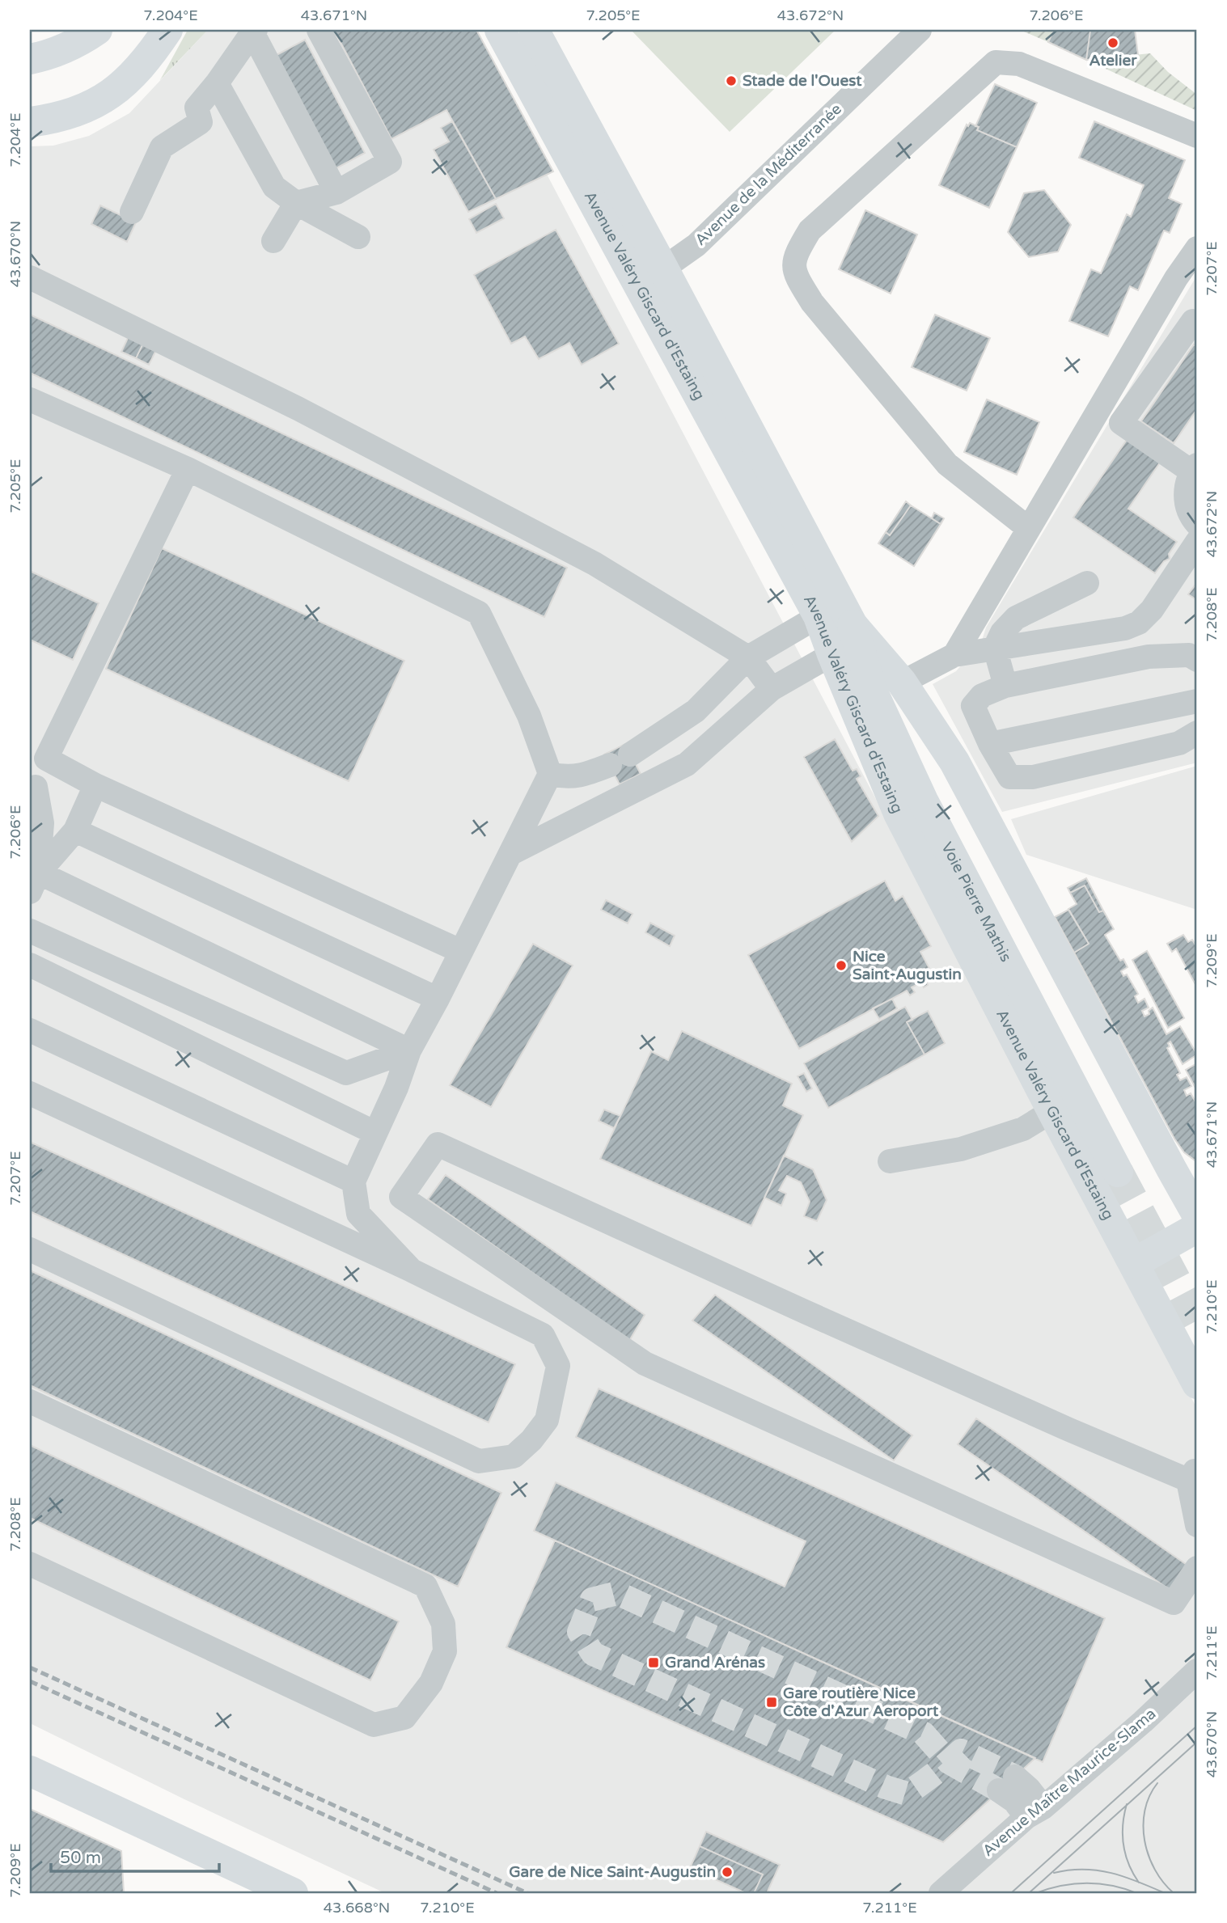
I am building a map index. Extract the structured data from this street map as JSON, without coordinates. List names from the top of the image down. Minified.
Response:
{"streets":{"main road":["Avenue Valéry Giscard d'Estaing","Voie Pierre Mathis"],"street":["Avenue de la Méditerranée","Avenue Maître Maurice-Slama"]},"crossings":[["Avenue de la Méditerranée","Avenue Valéry Giscard d'Estaing"],["Avenue Valéry Giscard d'Estaing","Voie Pierre Mathis"]],"places":{"other":["Atelier","Stade de l'Ouest","Nice Saint-Augustin","Gare de Nice Saint-Augustin"],"transit":["Grand Arénas","Gare routière Nice Côte d'Azur Aeroport"]},"scale_bar":"50 m","coordinates":["7.204°E","43.671°N","7.205°E","43.672°N","7.206°E","43.670°N","7.207°E","7.208°E","7.209°E","7.210°E","7.211°E","43.668°N"]}
